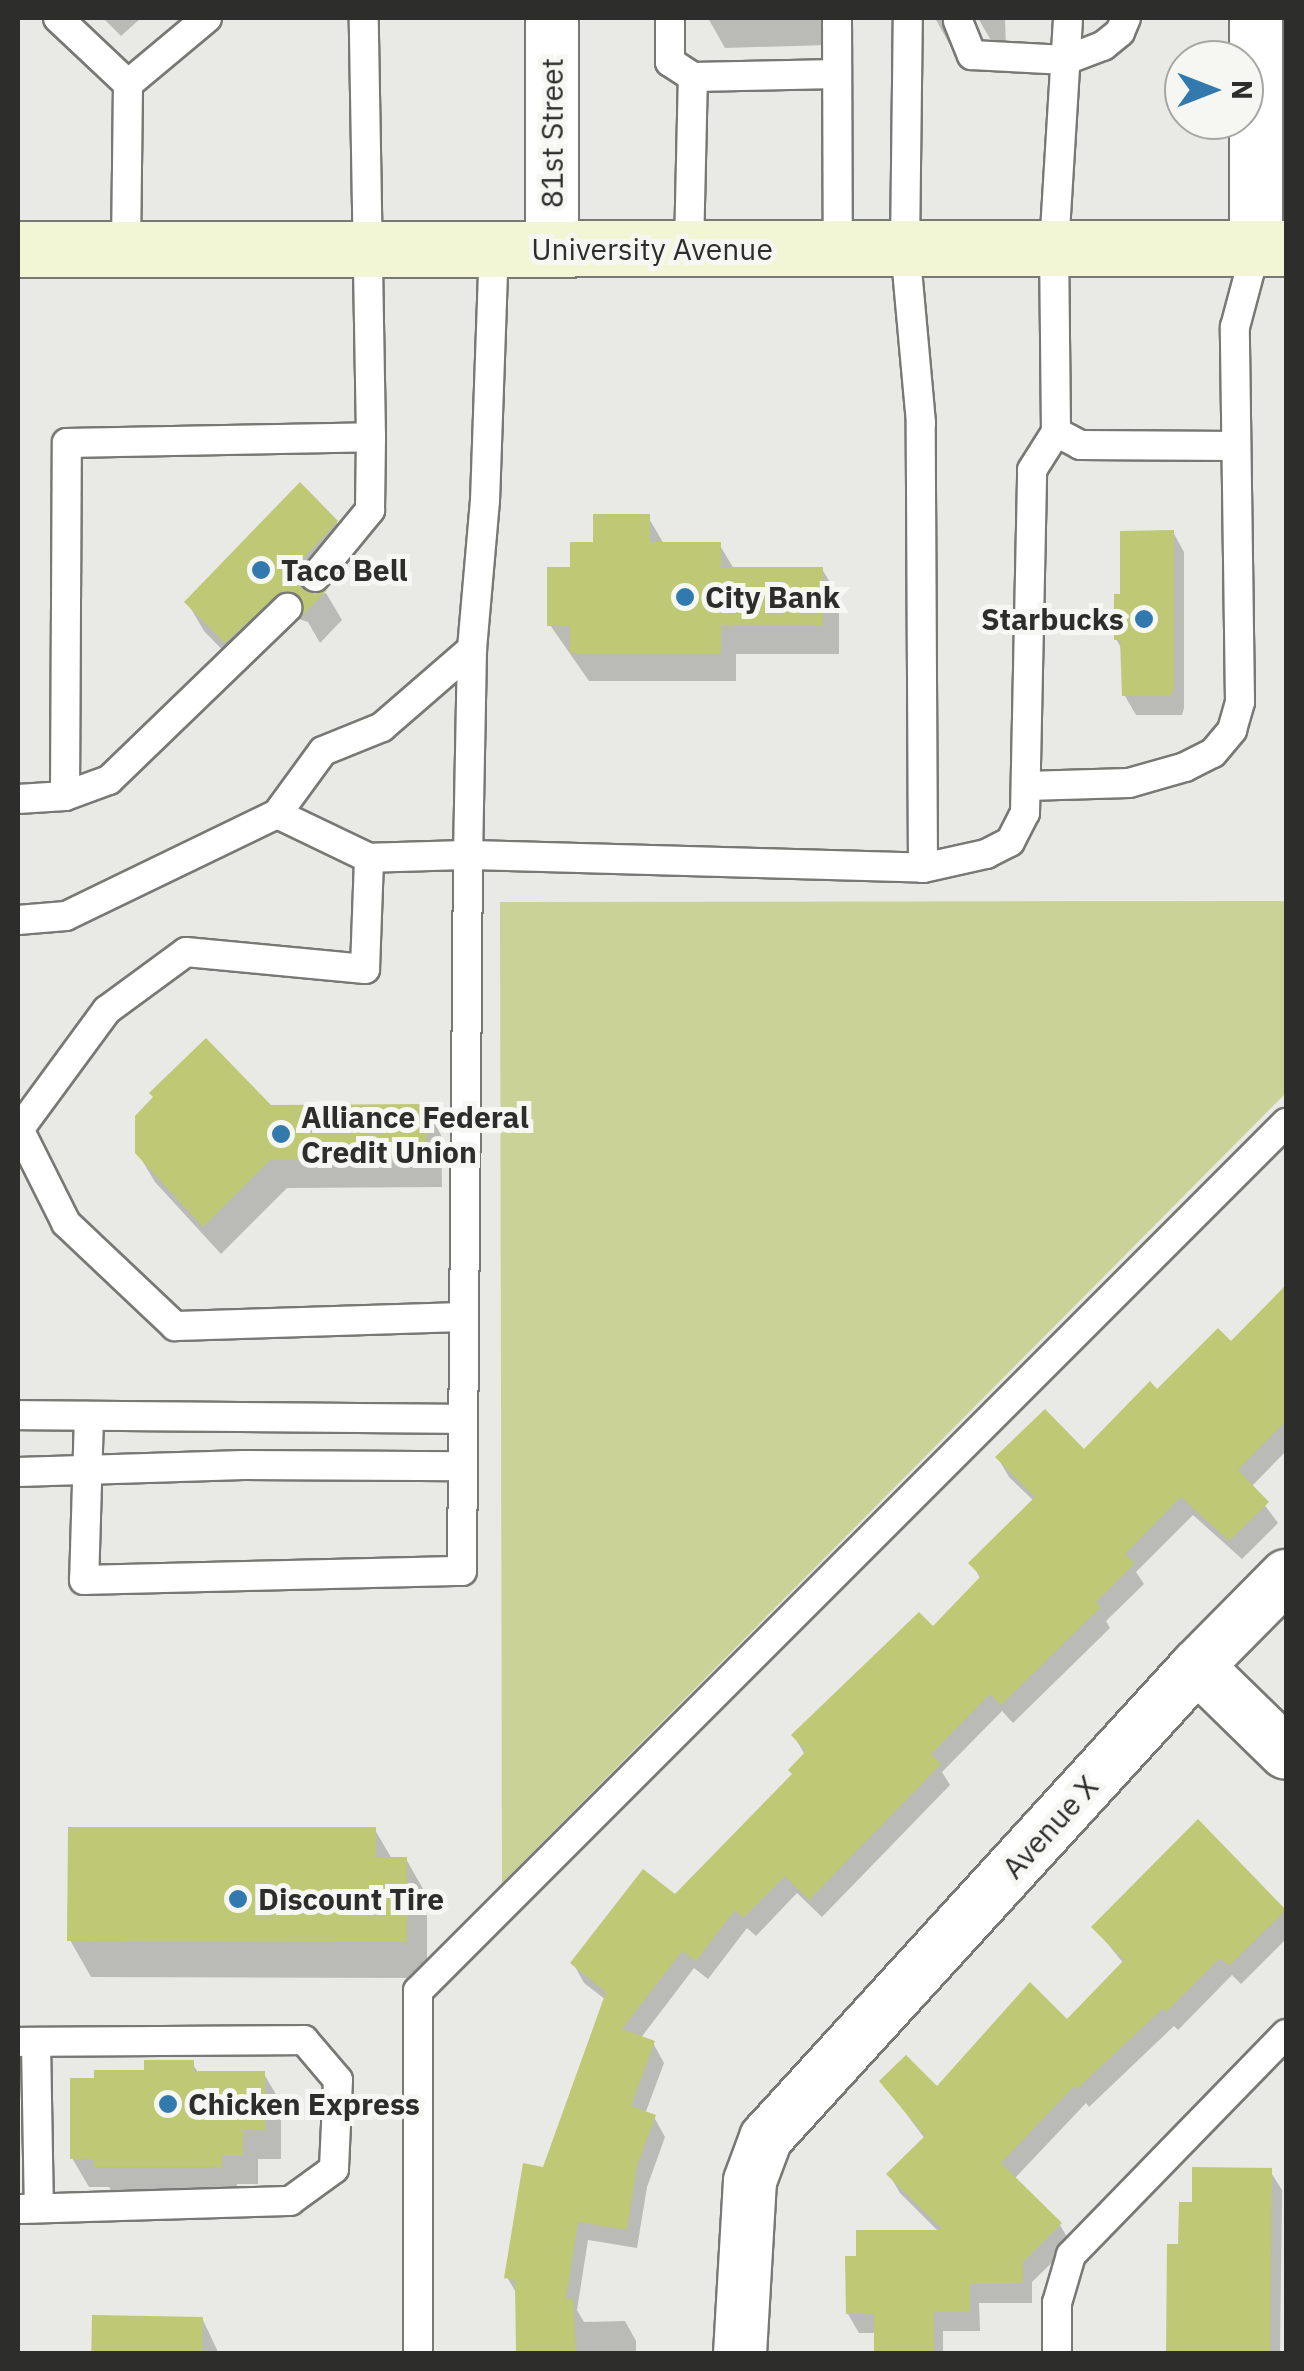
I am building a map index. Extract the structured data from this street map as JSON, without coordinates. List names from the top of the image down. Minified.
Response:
{"streets":{"main road":["University Avenue"],"street":["81st Street","Avenue X"]},"crossings":[["81st Street","University Avenue"]],"places":["Taco Bell","City Bank","Starbucks","Alliance Federal Credit Union","Discount Tire","Chicken Express"],"north":"right"}
